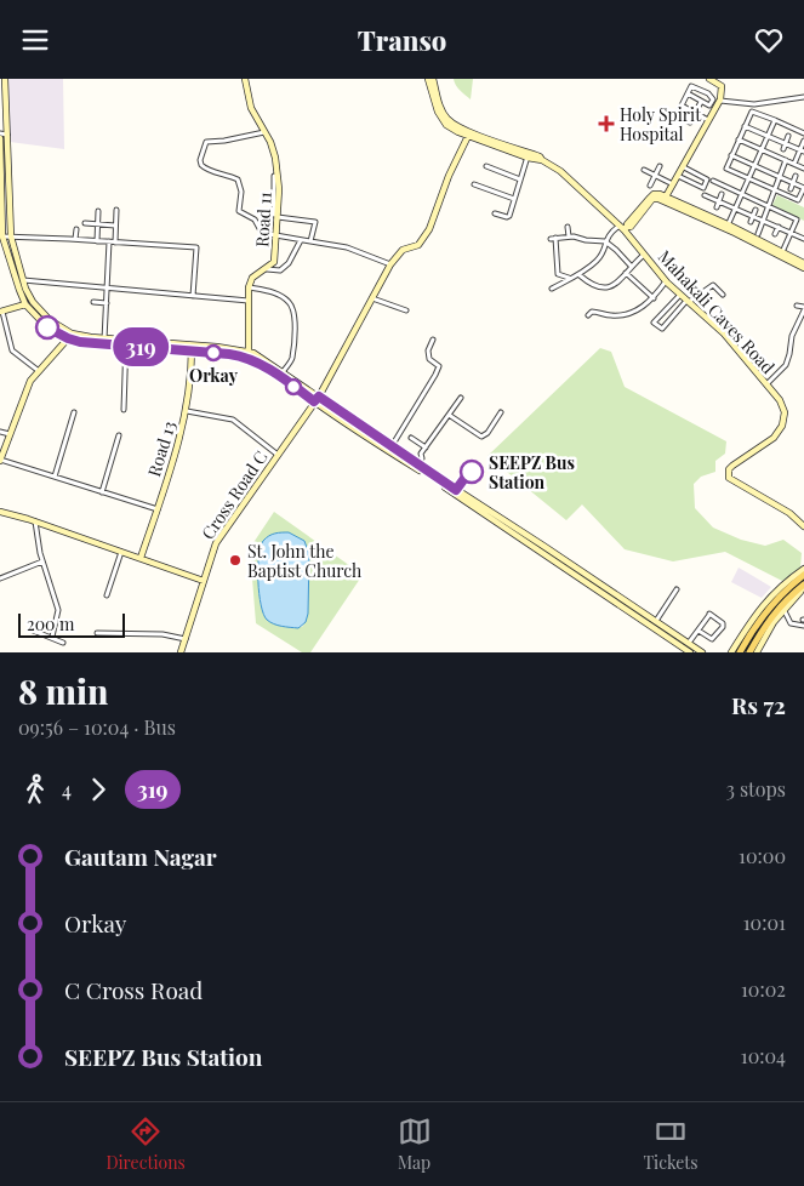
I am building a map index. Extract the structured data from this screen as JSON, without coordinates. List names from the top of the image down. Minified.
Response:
{"streets":{"main road":["Road 11","Mahakali Caves Road","Road 13","Cross Road C"]},"places":{"health":["Holy Spirit Hospital"],"other":["Orkay","SEEPZ Bus Station","St. John the Baptist Church"]},"lines":["bus line 319"],"scale_bar":"200 m","page":{"header":"Transo","on_map":"319","scale":"200 m","heading":["8 min","09:56 – 10:04 · Bus","Rs 72"],"legs":["4","319","3 stops"],"list":[{"name":"Gautam Nagar","value":"10:00"},{"name":"Orkay","value":"10:01"},{"name":"C Cross Road","value":"10:02"},{"name":"SEEPZ Bus Station","value":"10:04"}],"tabs":["Directions","Map","Tickets"]}}
